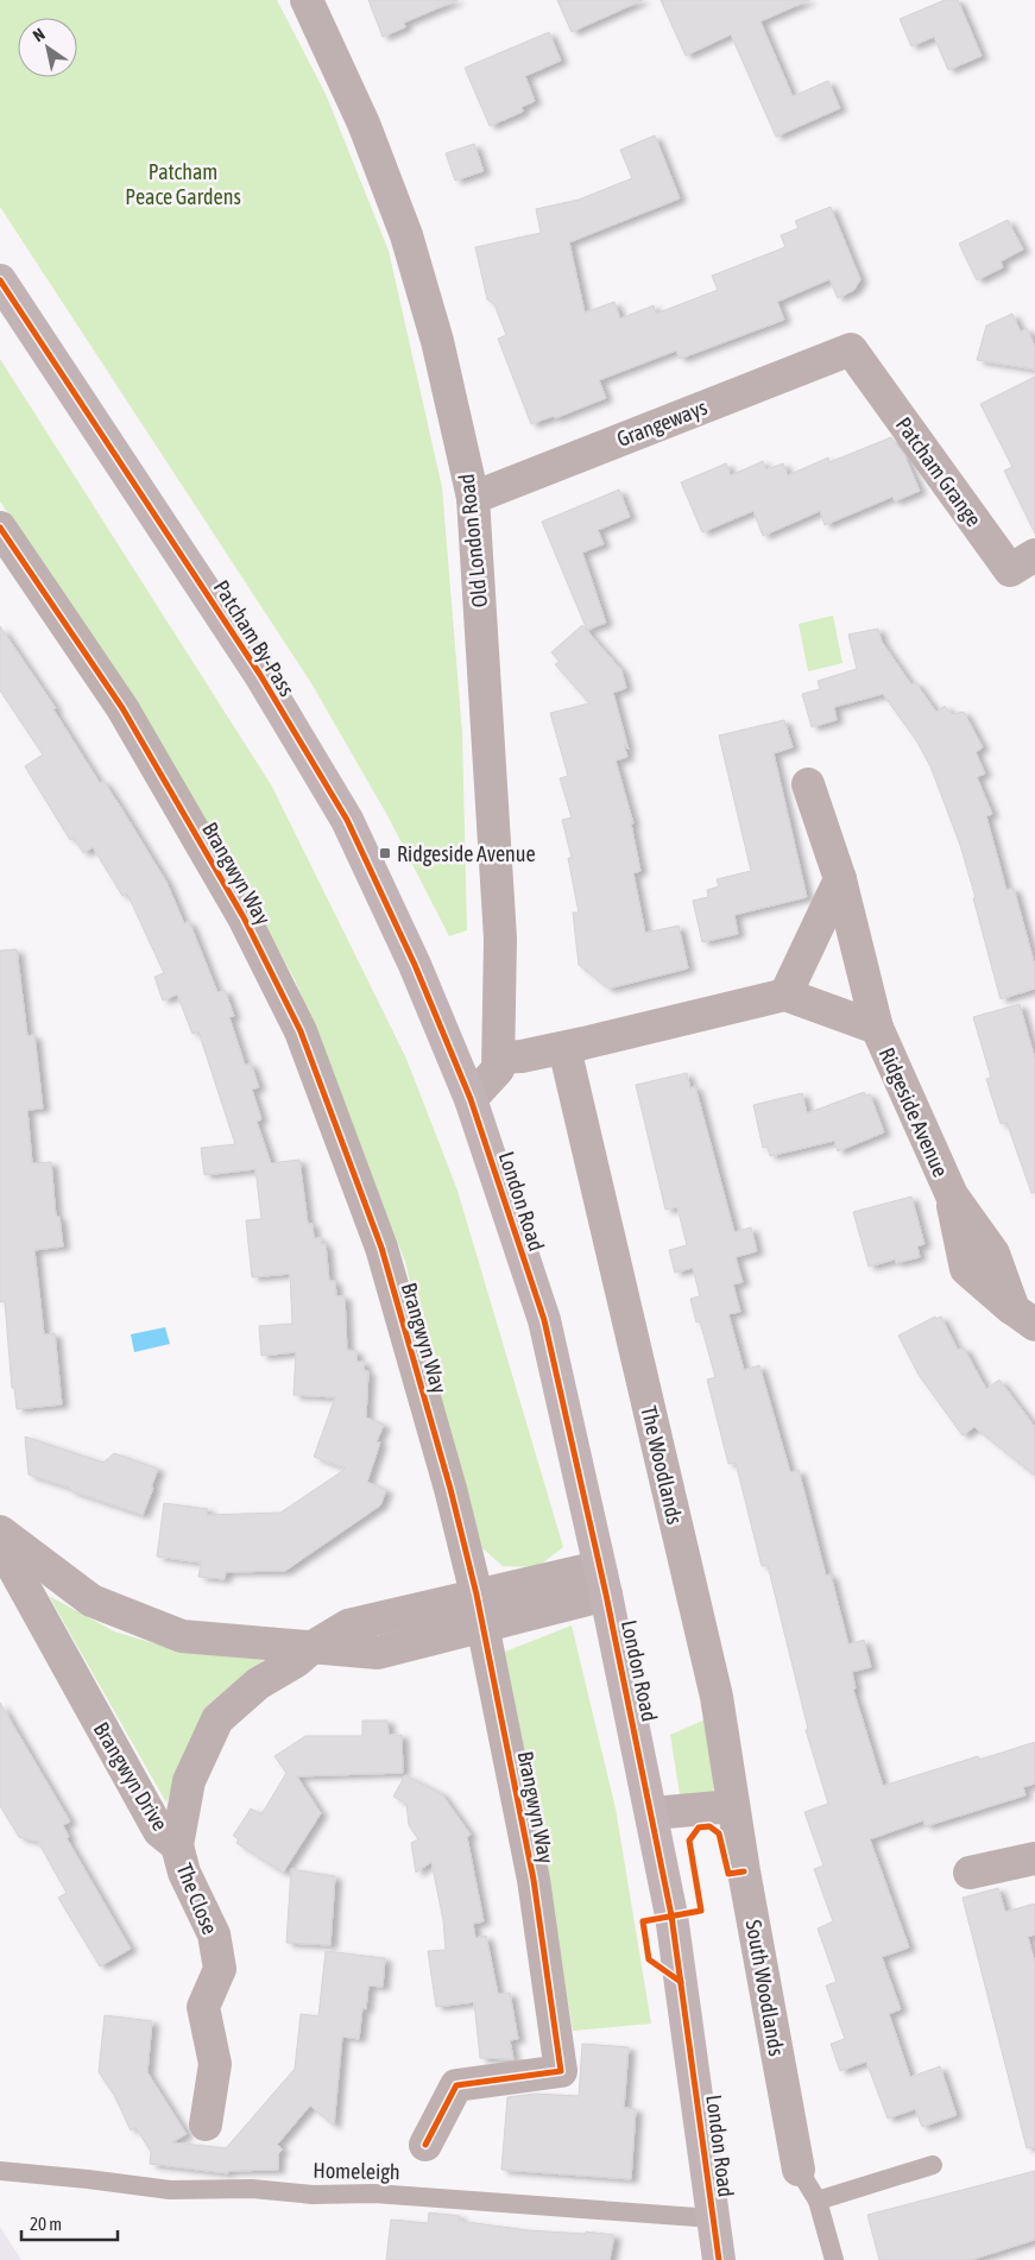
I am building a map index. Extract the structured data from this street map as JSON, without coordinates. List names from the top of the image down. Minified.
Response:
{"streets":{"highway":["Patcham By-Pass","London Road"],"street":["Grangeways","Patcham Grange","Old London Road","Brangwyn Way","Ridgeside Avenue","The Woodlands","Brangwyn Drive","The Close","South Woodlands"],"lane":["Homeleigh"]},"crossings":[["Grangeways","Patcham Grange"],["Grangeways","Old London Road"],["Old London Road","Patcham By-Pass"],["Old London Road","London Road"],["Patcham By-Pass","London Road"],["Brangwyn Way","Brangwyn Drive"],["London Road","Brangwyn Drive"],["London Road","Homeleigh"],["The Woodlands","South Woodlands"],["Brangwyn Drive","The Close"]],"parks":["Patcham Peace Gardens"],"places":{"transit":["Ridgeside Avenue"]},"scale_bar":"20 m","north":"top left"}
